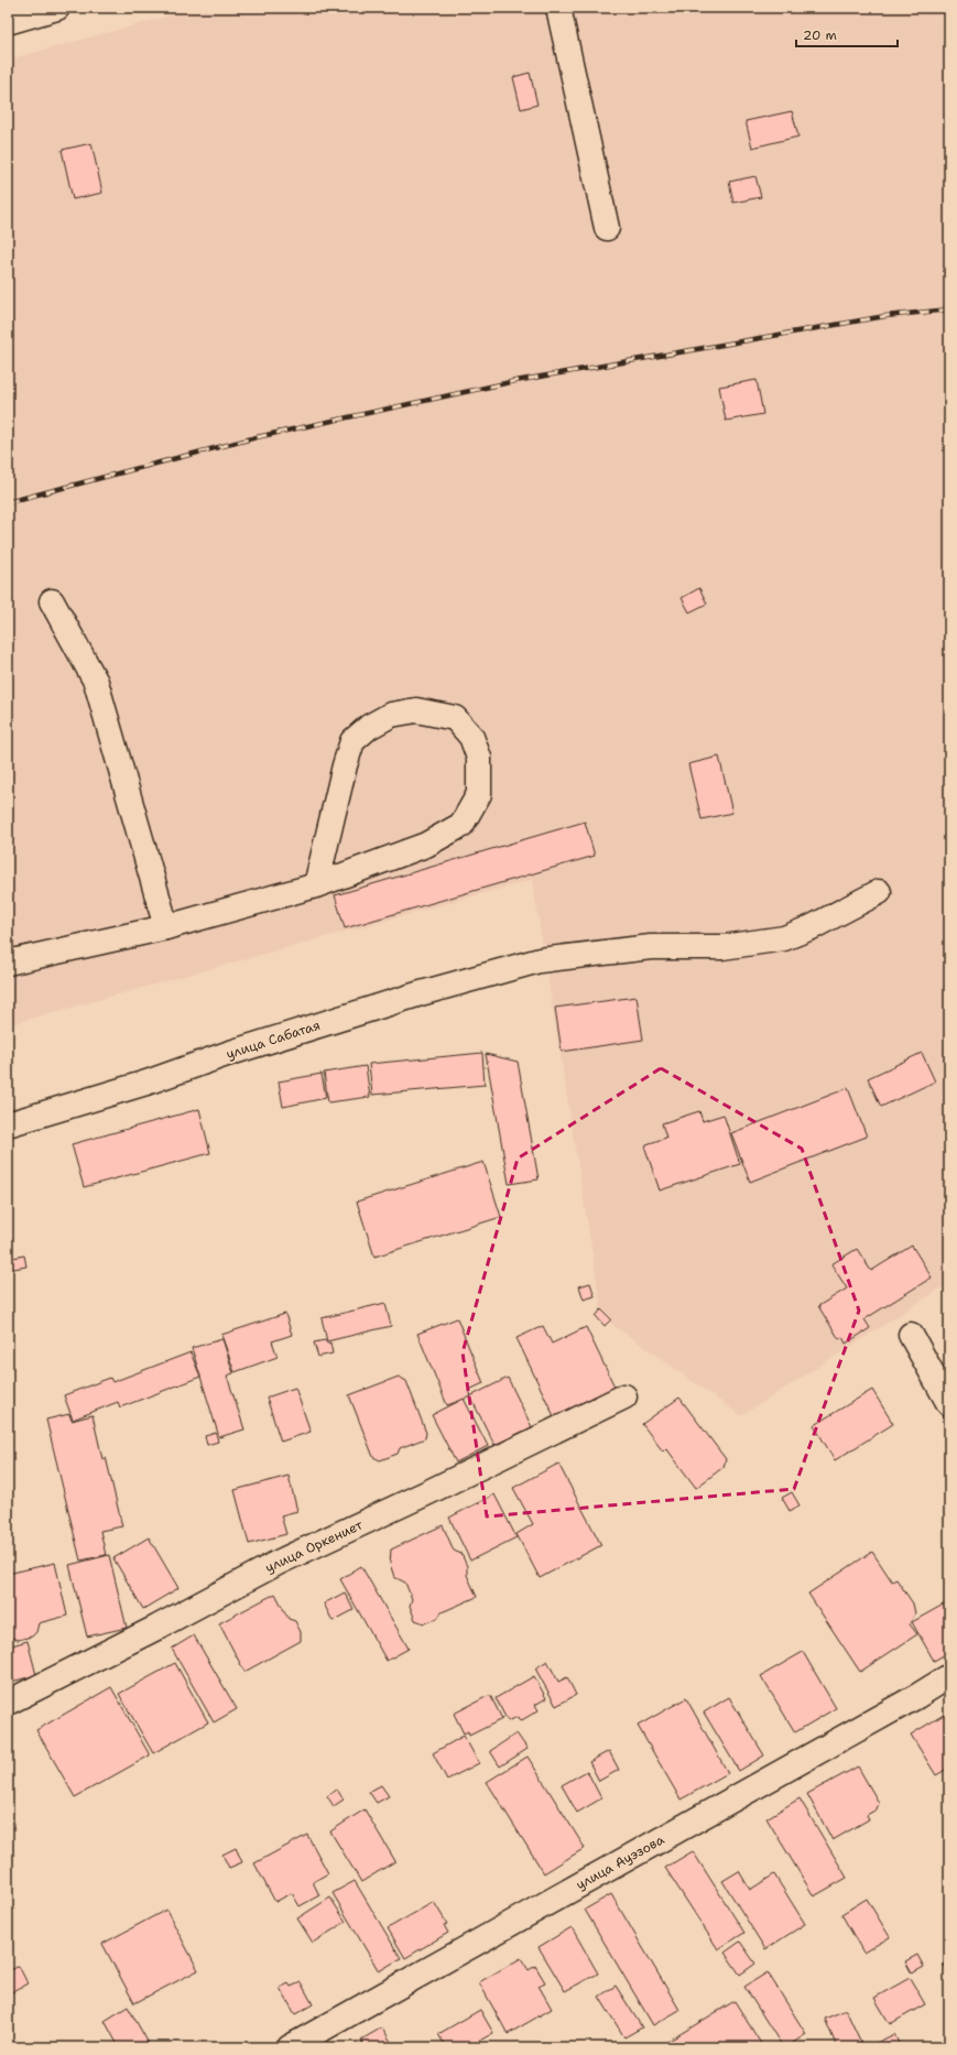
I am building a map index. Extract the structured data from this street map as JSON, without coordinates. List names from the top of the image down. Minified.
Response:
{"streets":{"street":["улица Сабатая","улица Оркениет","улица Ауэзова"]},"scale_bar":"20 m"}
